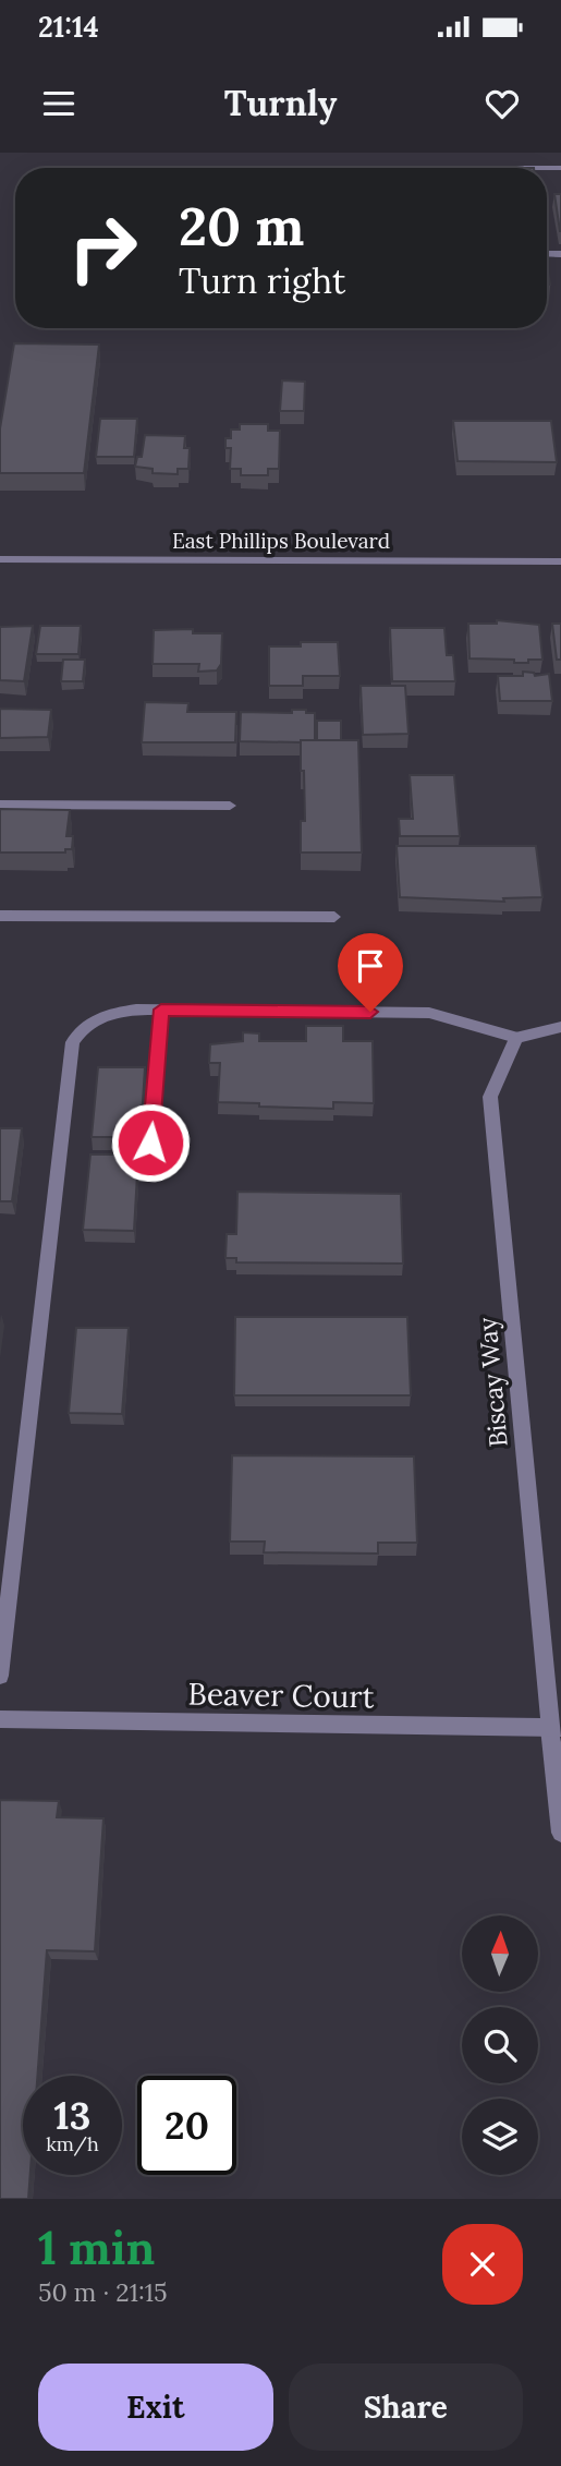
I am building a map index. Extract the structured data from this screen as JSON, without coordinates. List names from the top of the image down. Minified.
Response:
{"streets":{"street":["East Phillips Boulevard","Biscay Way","Beaver Court"]},"crossings":[["Biscay Way","Beaver Court"]],"north":"top","page":{"status":"21:14","header":"Turnly","turn":["20 m","Turn right"],"speed":"13 km/h","limit":"20","heading":["1 min","50 m · 21:15"],"buttons":["Exit","Share"]}}
